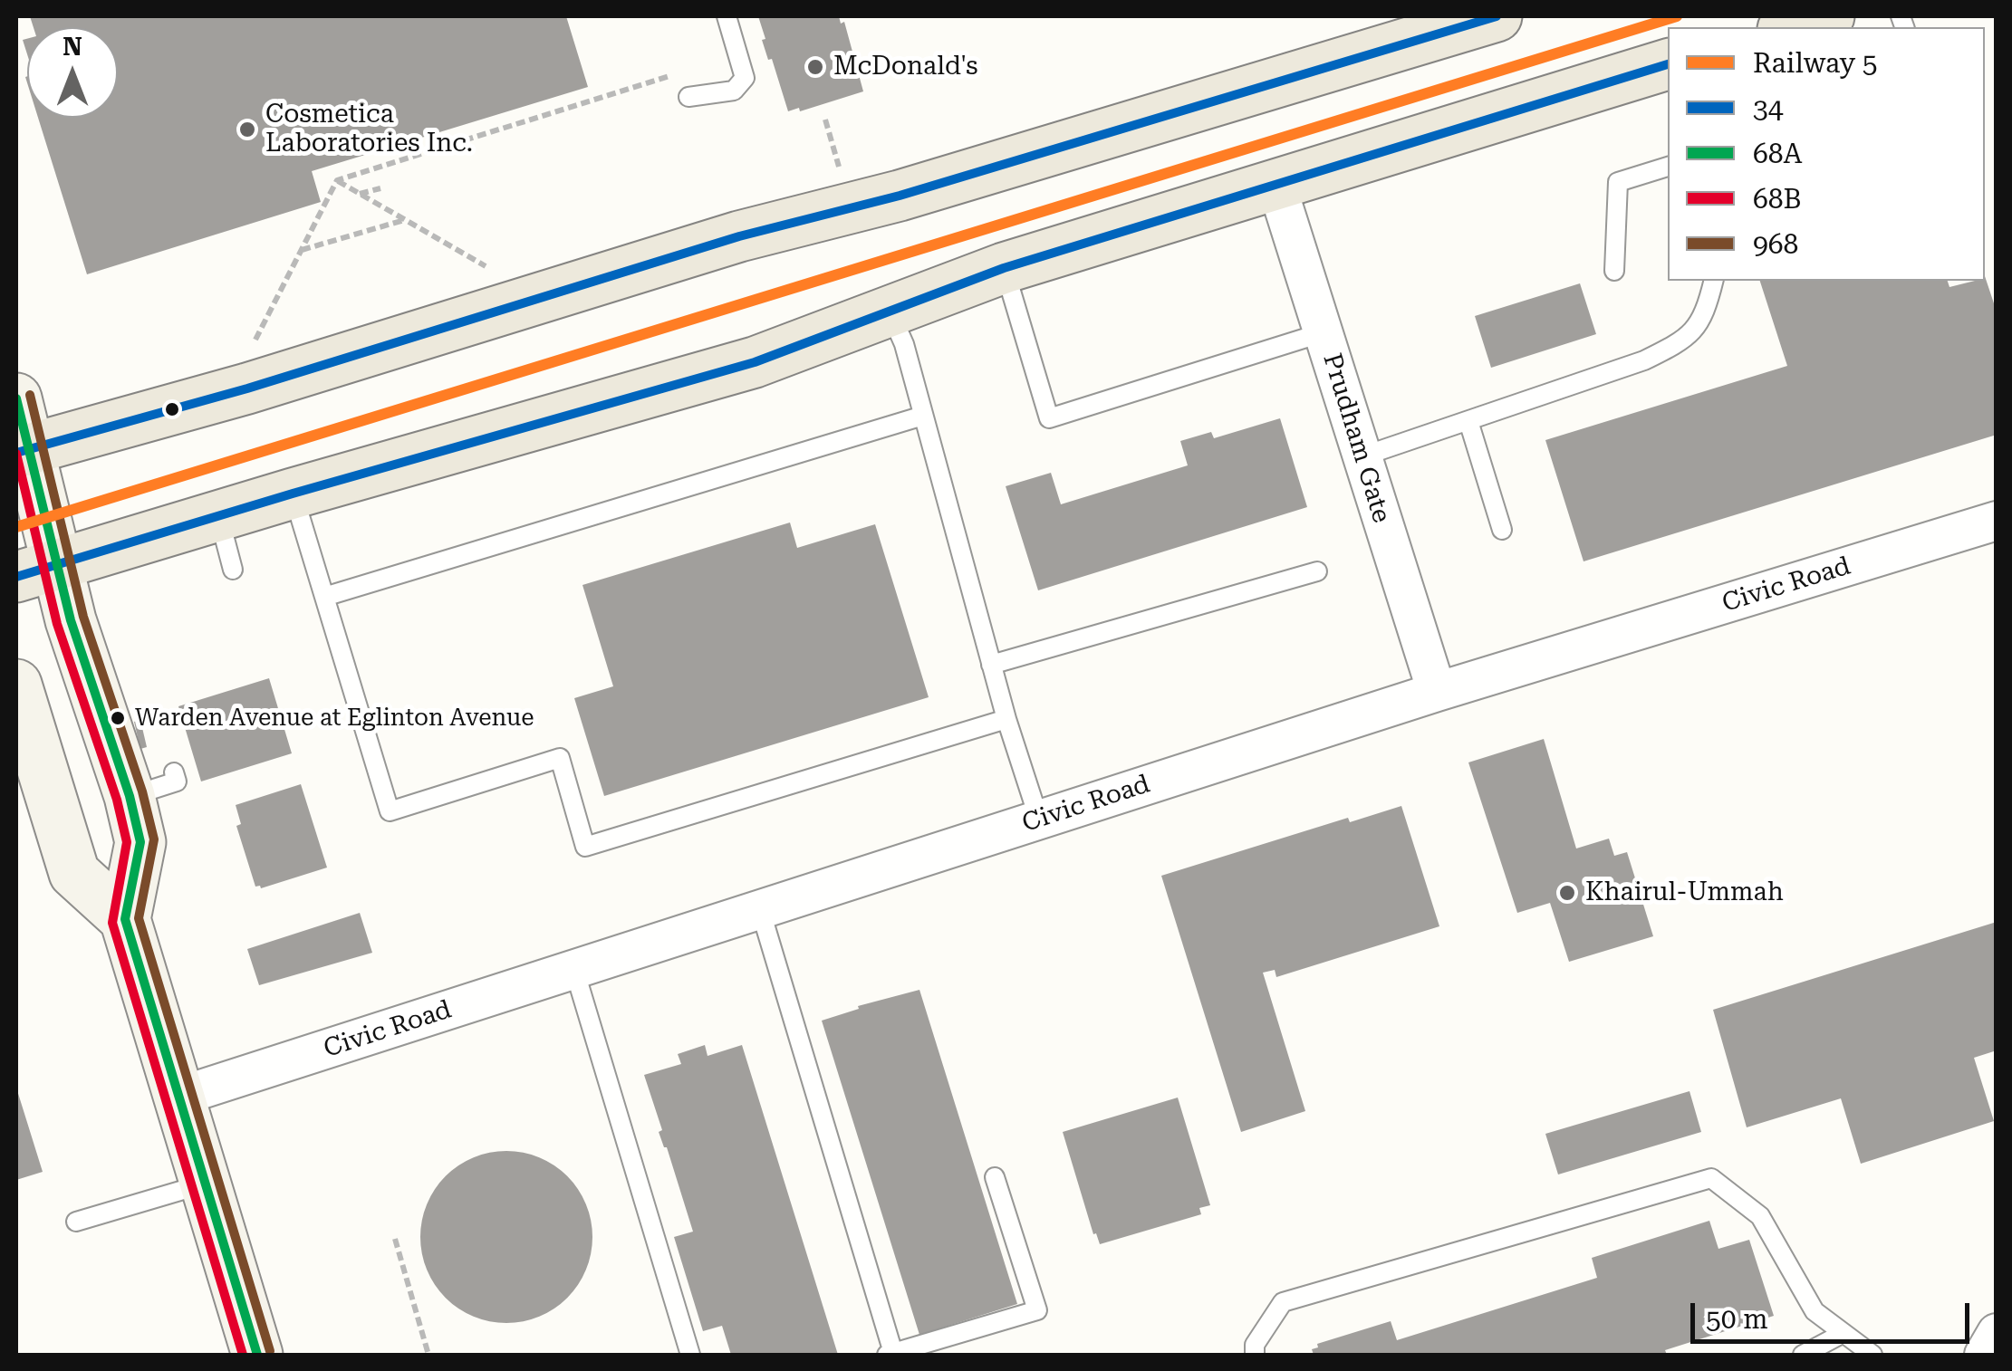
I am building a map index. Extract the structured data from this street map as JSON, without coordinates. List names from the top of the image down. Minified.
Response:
{"streets":{"street":["Prudham Gate","Civic Road"]},"crossings":[["Prudham Gate","Civic Road"]],"places":["McDonald's","Cosmetica Laboratories Inc.","Warden Avenue at Eglinton Avenue","Khairul-Ummah"],"lines":["rail line 5","transit line 34","transit line 968","transit line 68A","transit line 68B"],"legend":["Railway 5","34","68A","68B","968"],"scale_bar":"50 m","north":"top"}
